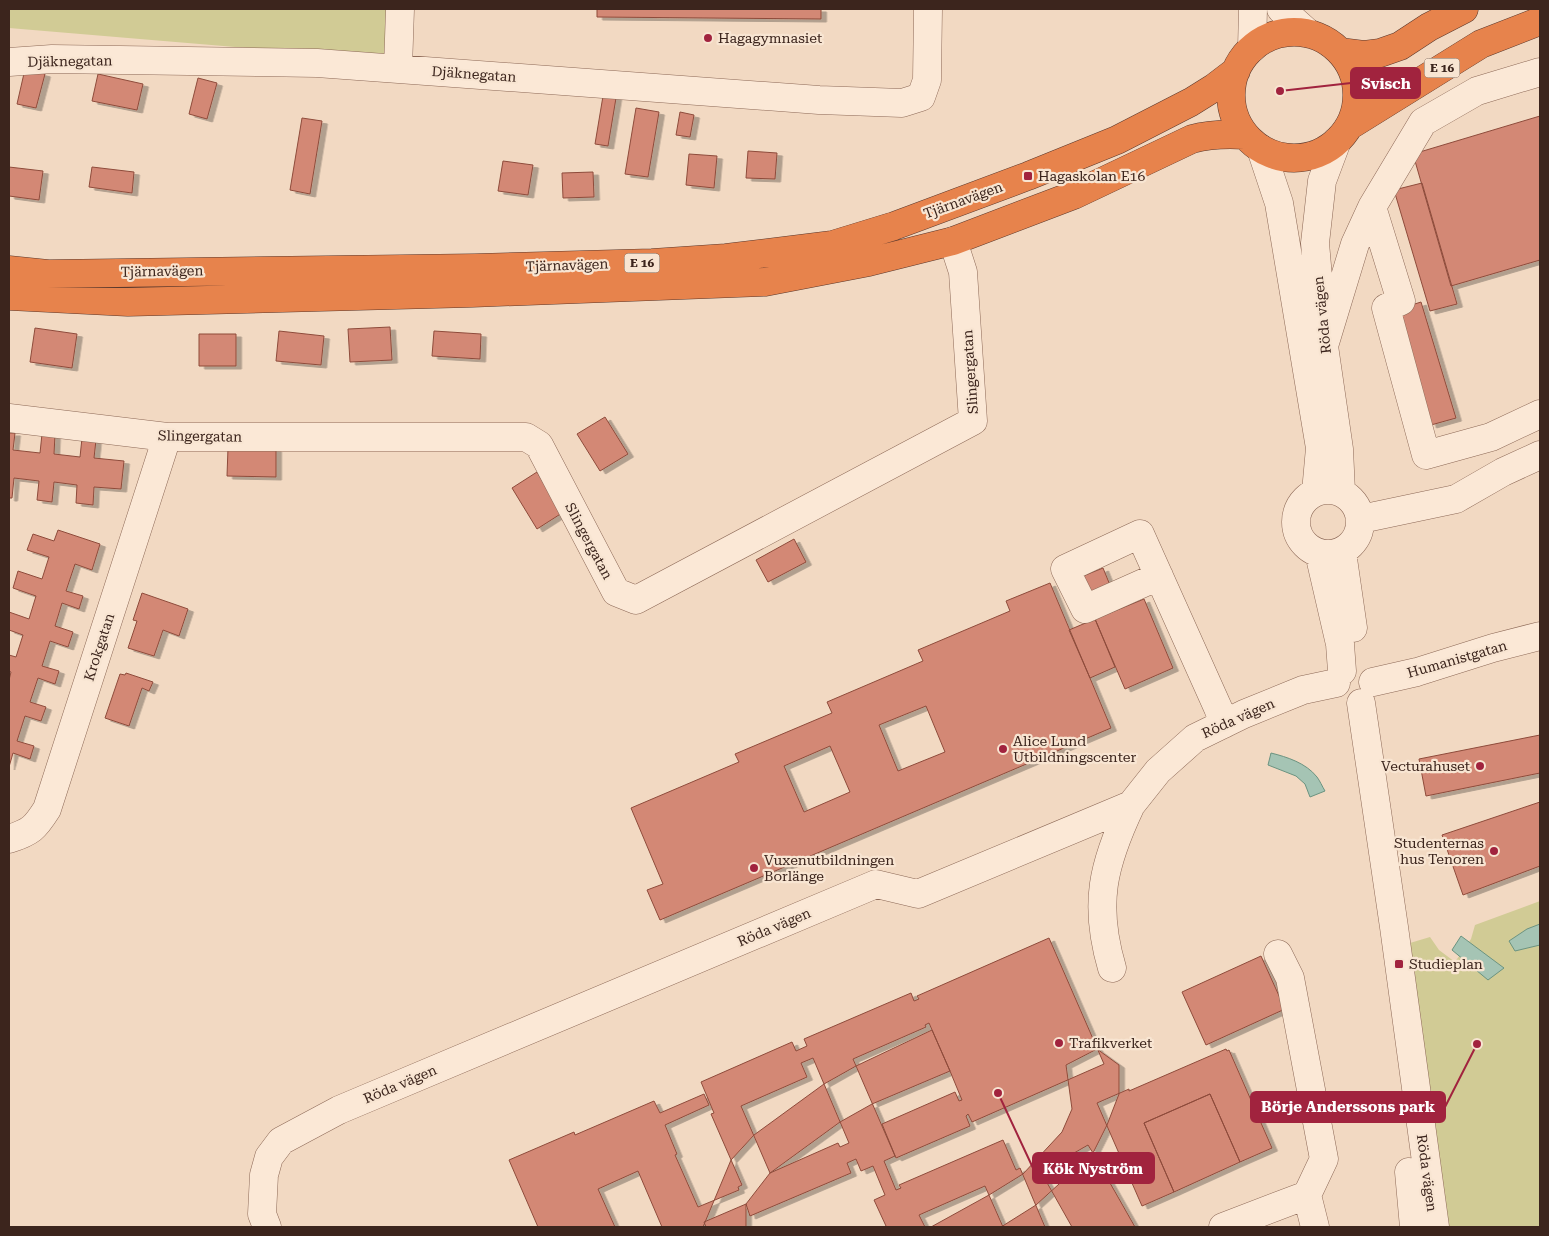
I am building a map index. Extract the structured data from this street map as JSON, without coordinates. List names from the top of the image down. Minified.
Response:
{"streets":{"highway":["E 16","Tjärnavägen"],"street":["Djäknegatan","Röda vägen","Slingergatan","Krokgatan","Humanistgatan"]},"crossings":[["E 16","Tjärnavägen"],["E 16","Röda vägen"],["Tjärnavägen","Röda vägen"],["Tjärnavägen","Slingergatan"],["Röda vägen","Humanistgatan"],["Slingergatan","Krokgatan"]],"places":{"other":["Hagagymnasiet","Svisch","Alice Lund Utbildningscenter","Vecturahuset","Studenternas hus Tenoren","Vuxenutbildningen Borlänge","Trafikverket","Börje Anderssons park","Kök Nyström"],"transit":["Hagaskolan E16","Studieplan"]}}
